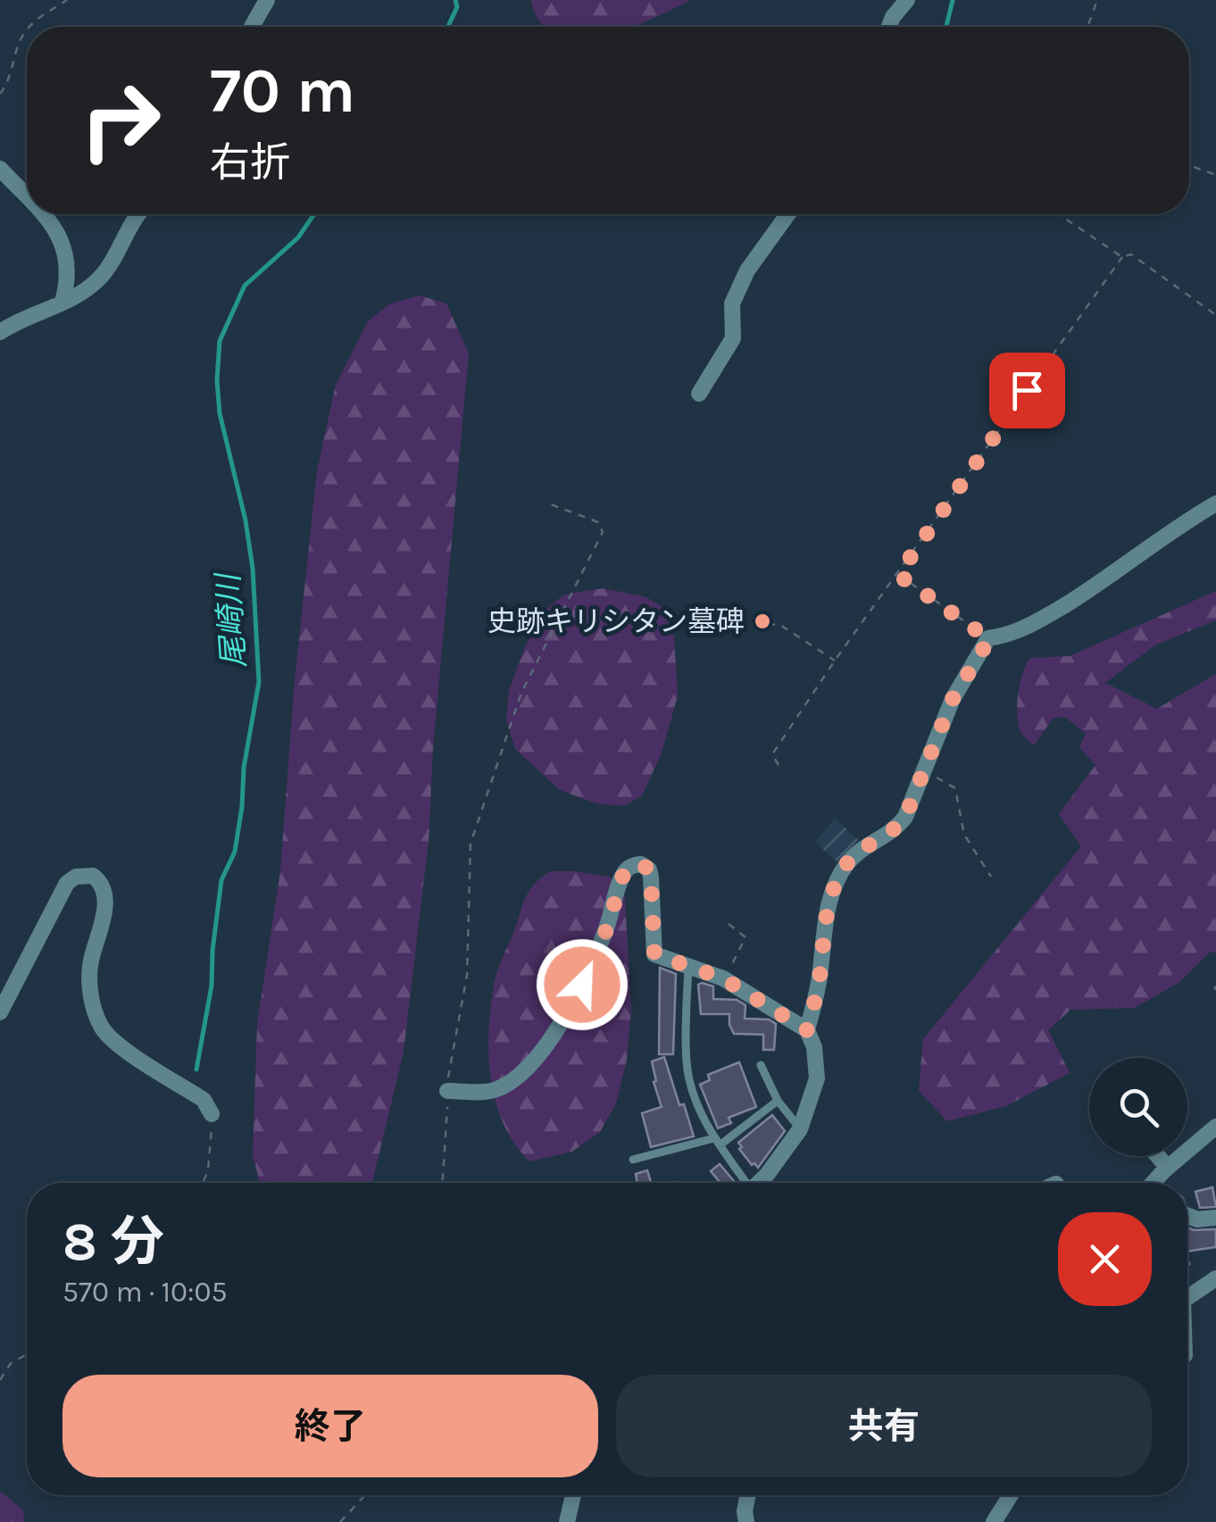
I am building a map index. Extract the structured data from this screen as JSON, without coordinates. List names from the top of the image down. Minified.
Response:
{"water":["尾崎川"],"places":["史跡キリシタン墓碑"],"page":{"turn":["70 m","右折"],"heading":["8 分","570 m · 10:05"],"buttons":["終了","共有"]}}
